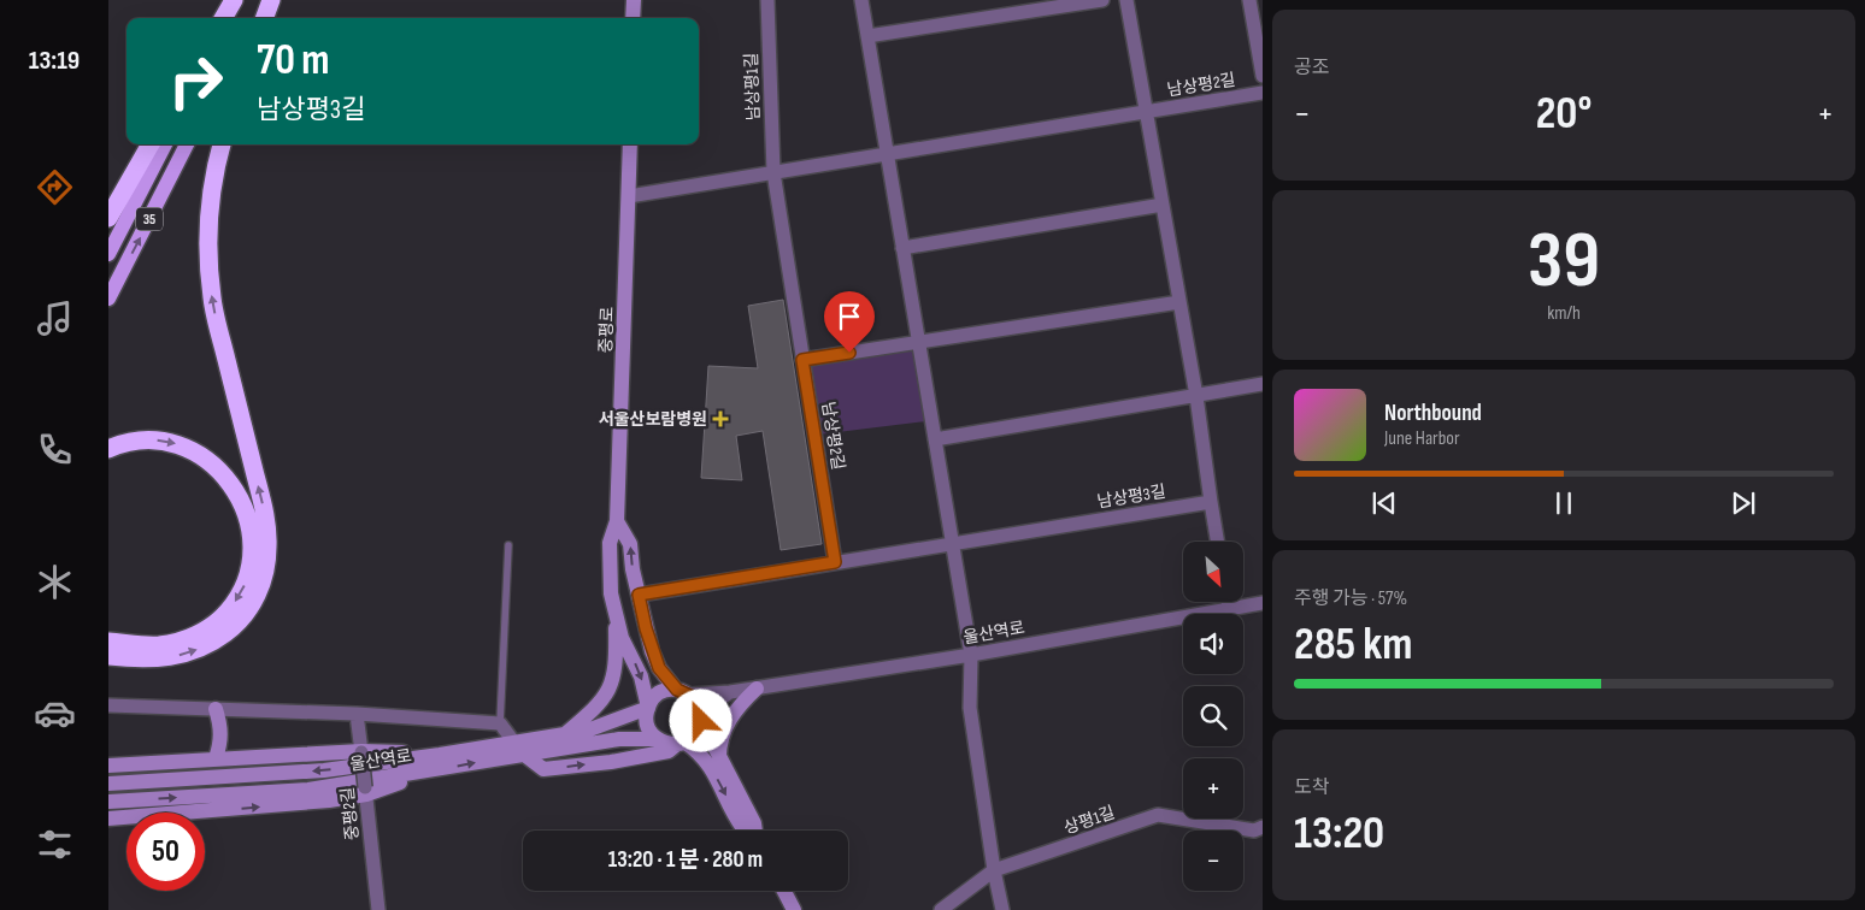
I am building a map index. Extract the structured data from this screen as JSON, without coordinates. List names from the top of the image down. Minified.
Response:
{"streets":{"main road":["35","중평로","울산역로"],"street":["남상평2길","남상평1길","남상평3길","중평2길","상평1길"]},"crossings":[["남상평2길","남상평1길"],["남상평2길","중평로"],["남상평2길","남상평3길"]],"places":{"health":["서울산보람병원"]},"north":"bottom right","page":{"tabs":"13:19","tile":["공조",["39","km/h"],["주행 가능 · 57%","285 km"],["도착","13:20"]],"turn":["70 m","남상평3길"],"heat":["−","20°","+"],"song":["Northbound","June Harbor"],"map_buttons":["+","−"],"limit":"50","trip":"13:20 · 1 분 · 280 m"}}
